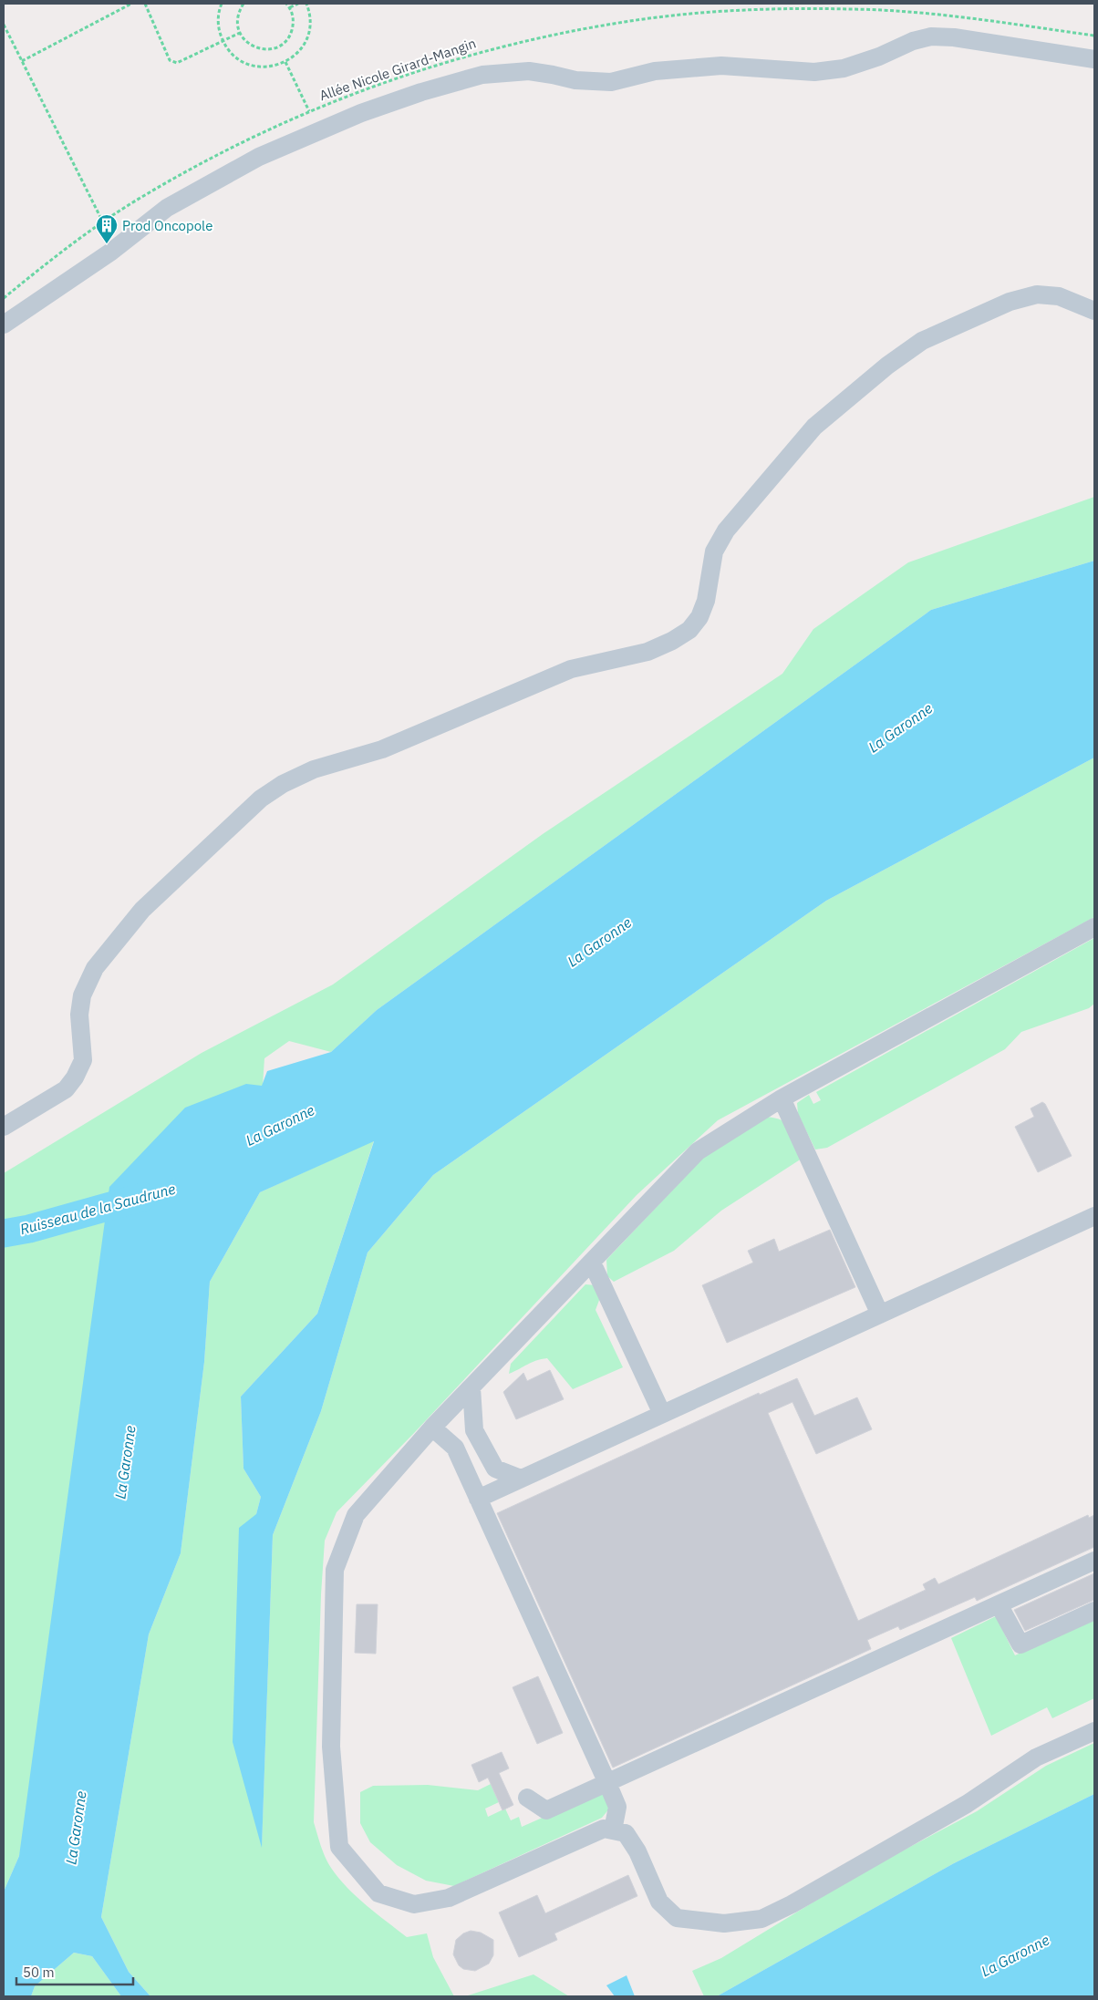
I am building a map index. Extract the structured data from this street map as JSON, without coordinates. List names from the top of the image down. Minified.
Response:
{"streets":{"path":["Allée Nicole Girard-Mangin"]},"water":["La Garonne","Ruisseau de la Saudrune"],"places":{"building":["Prod Oncopole"]},"scale_bar":"50 m"}
